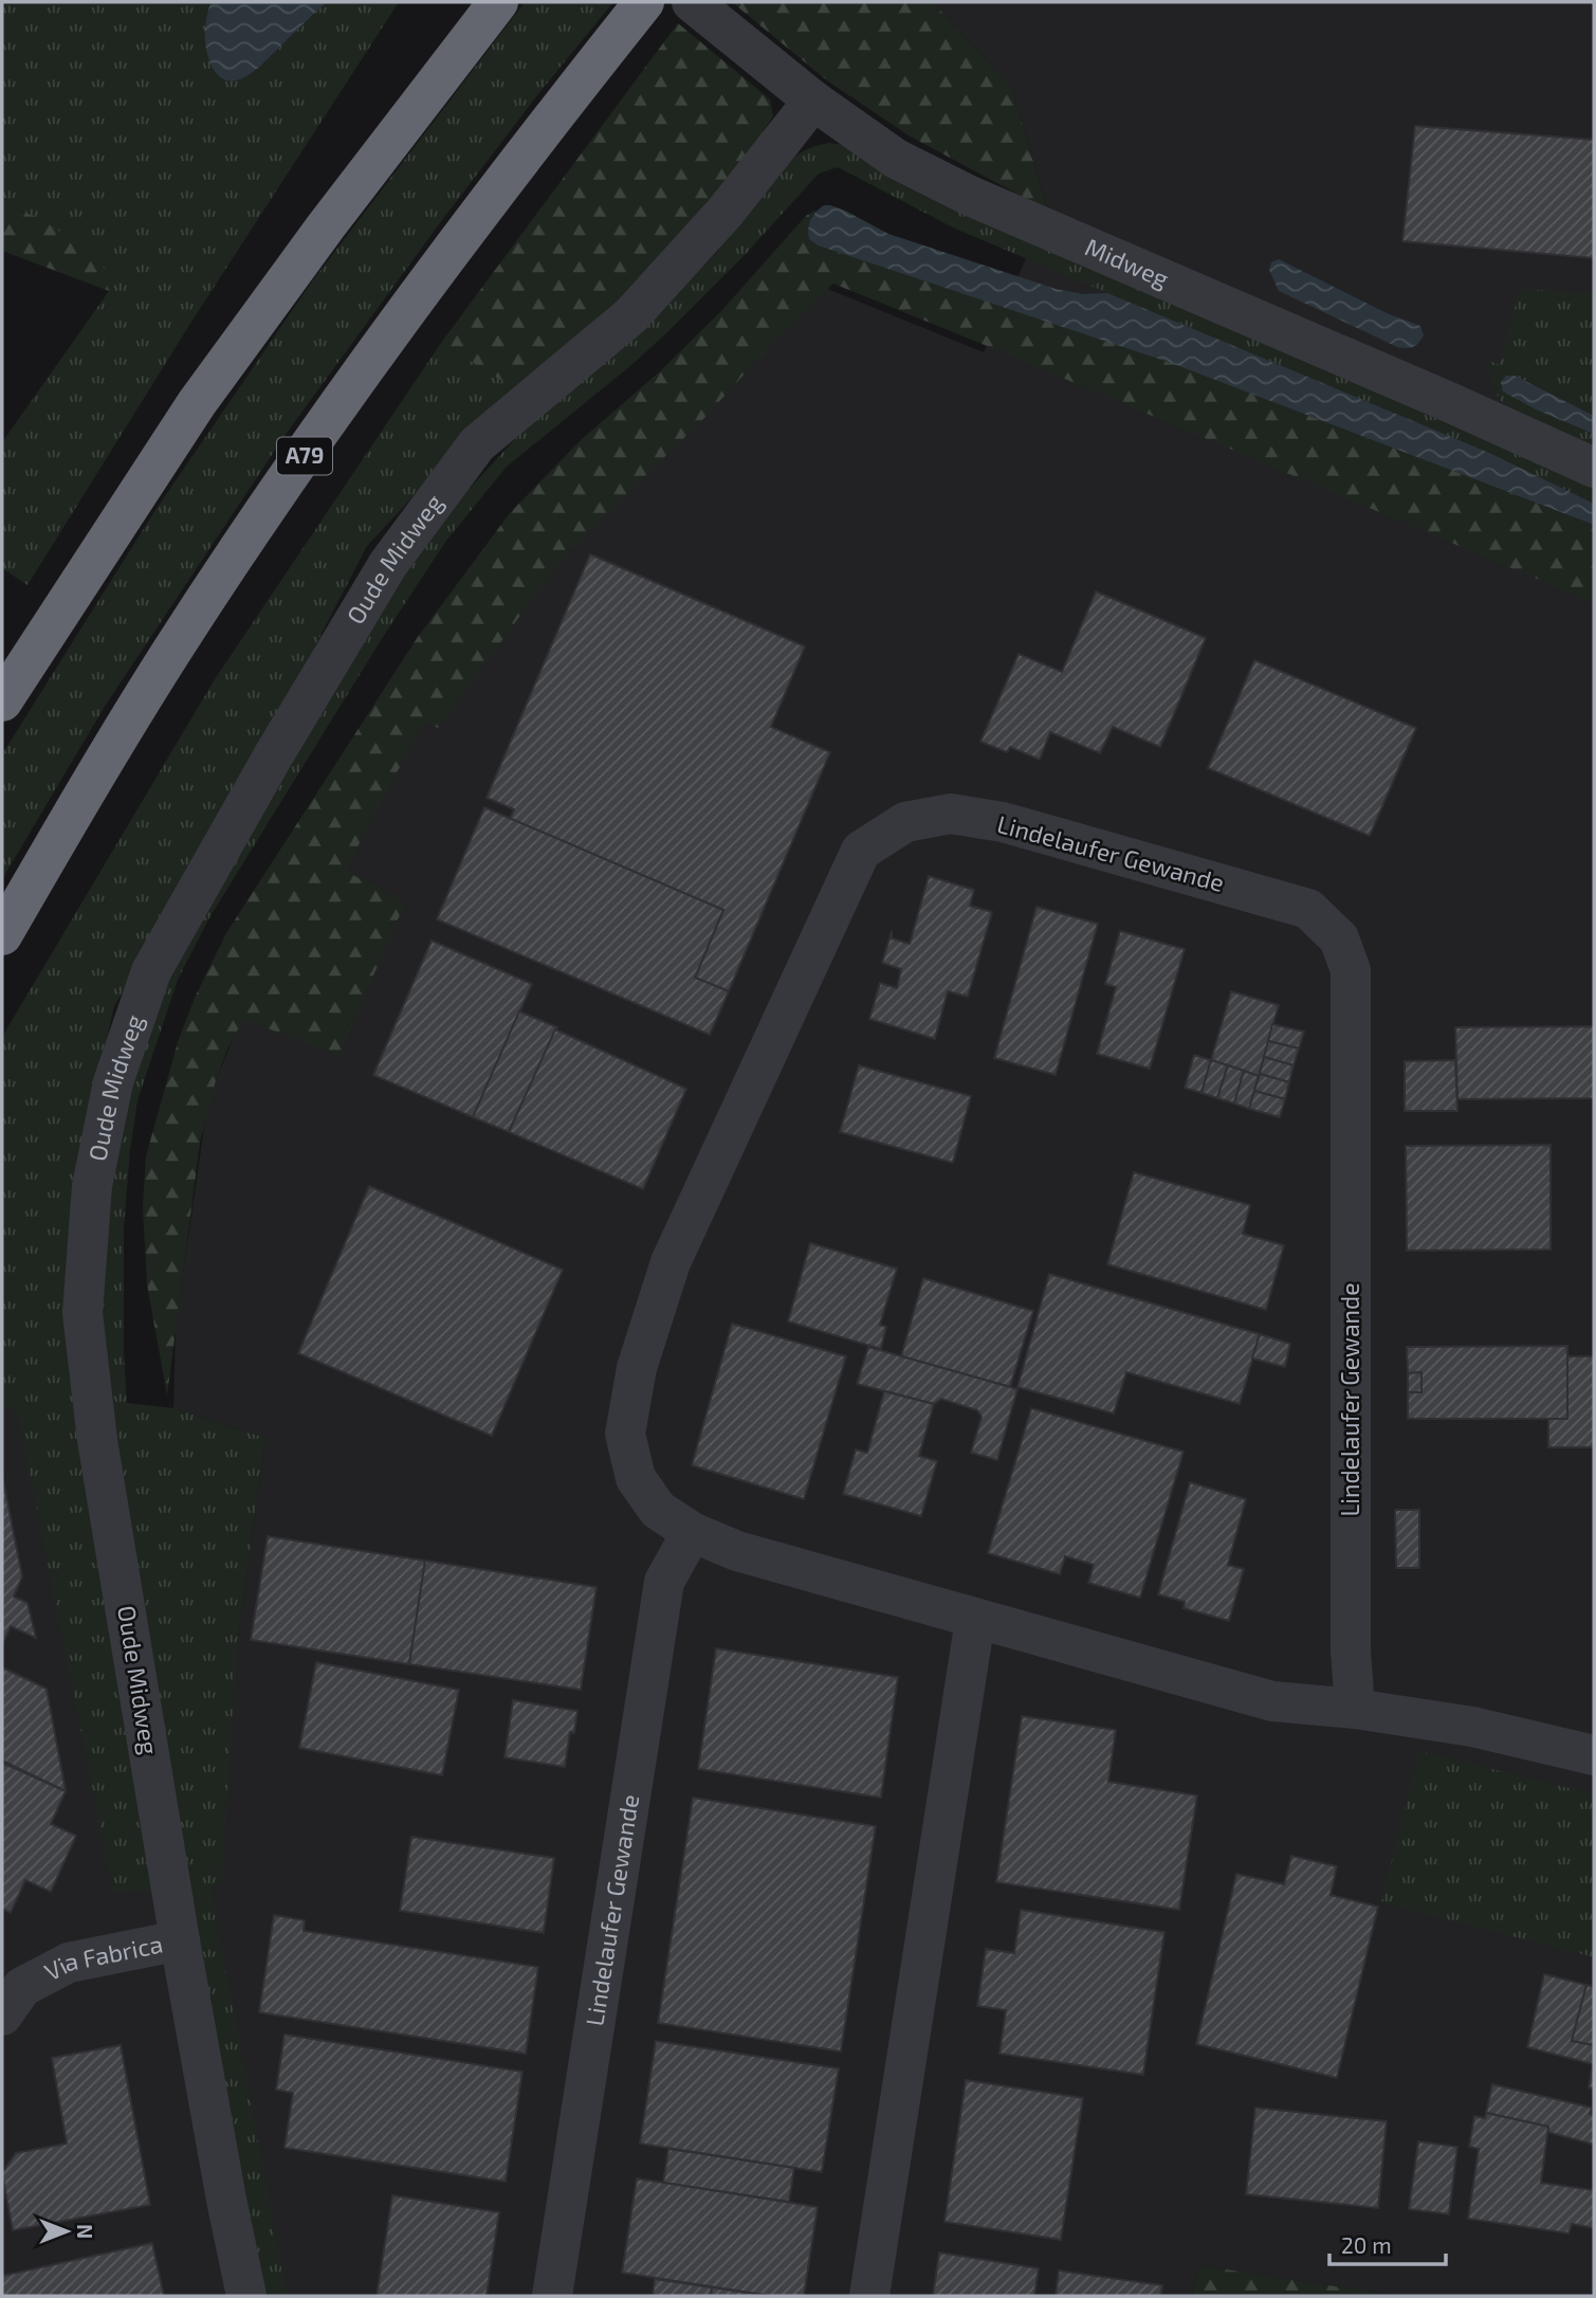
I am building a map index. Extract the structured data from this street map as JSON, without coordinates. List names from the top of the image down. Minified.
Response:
{"streets":{"highway":["A79"],"street":["Midweg","Oude Midweg","Lindelaufer Gewande","Via Fabrica"]},"crossings":[["Midweg","Oude Midweg"],["Oude Midweg","Via Fabrica"]],"scale_bar":"20 m","north":"right"}
